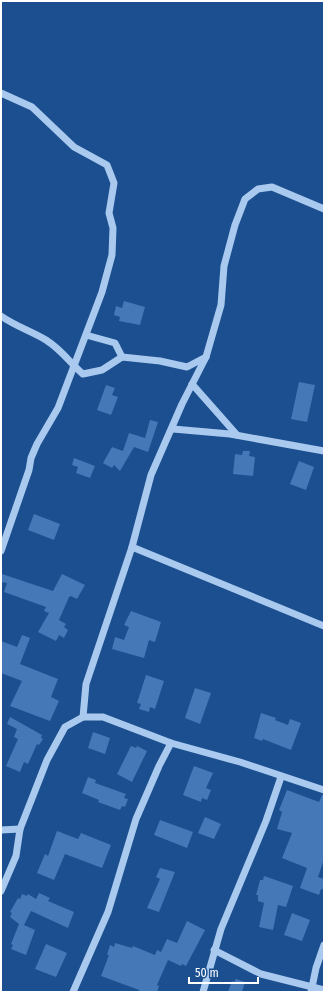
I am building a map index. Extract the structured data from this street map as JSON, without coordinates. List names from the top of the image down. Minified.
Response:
{"scale_bar":"50 m"}
